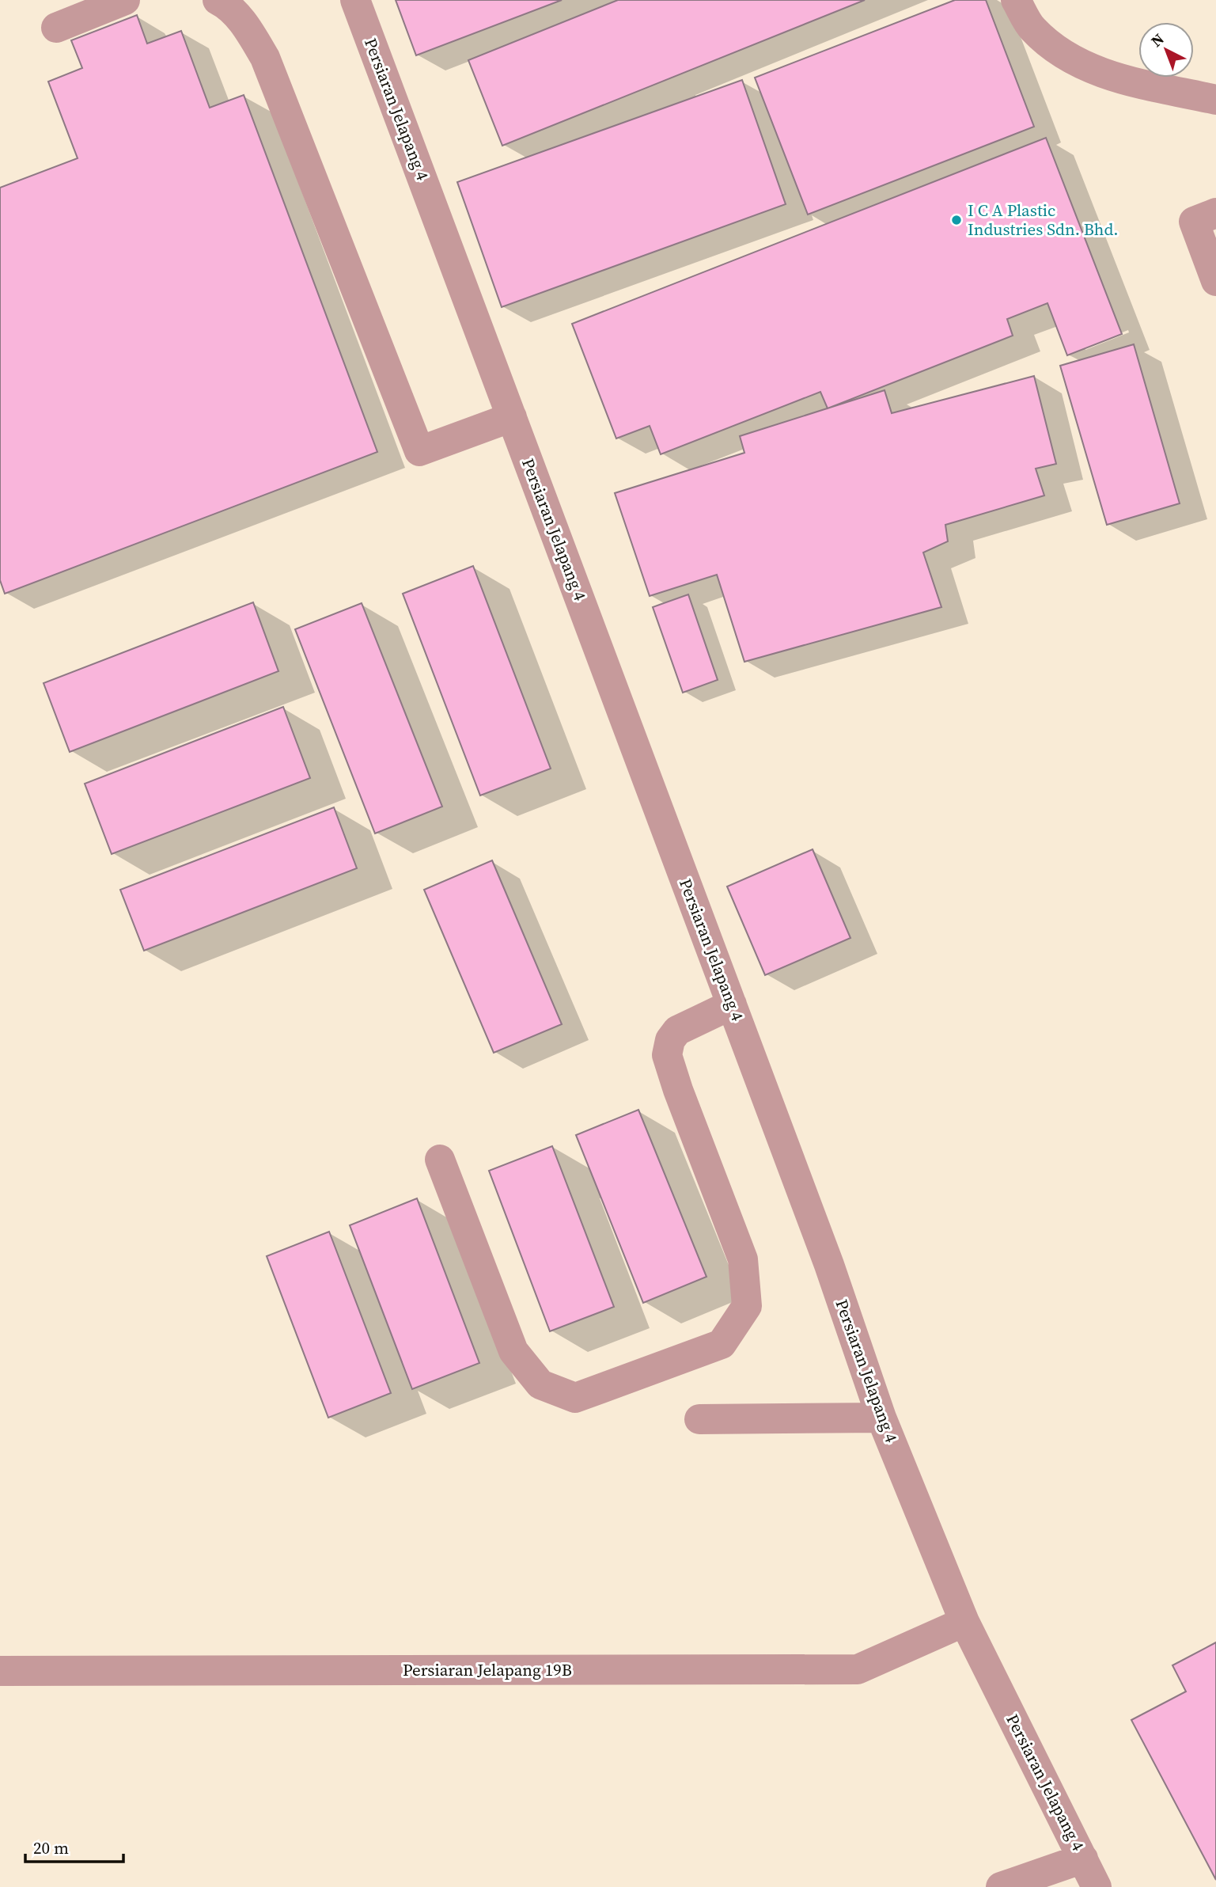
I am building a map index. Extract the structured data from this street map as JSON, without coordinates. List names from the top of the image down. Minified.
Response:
{"streets":{"street":["Persiaran Jelapang 4","Persiaran Jelapang 19B"]},"crossings":[["Persiaran Jelapang 4","Persiaran Jelapang 19B"]],"places":["I C A Plastic Industries Sdn. Bhd."],"scale_bar":"20 m","north":"top left"}
